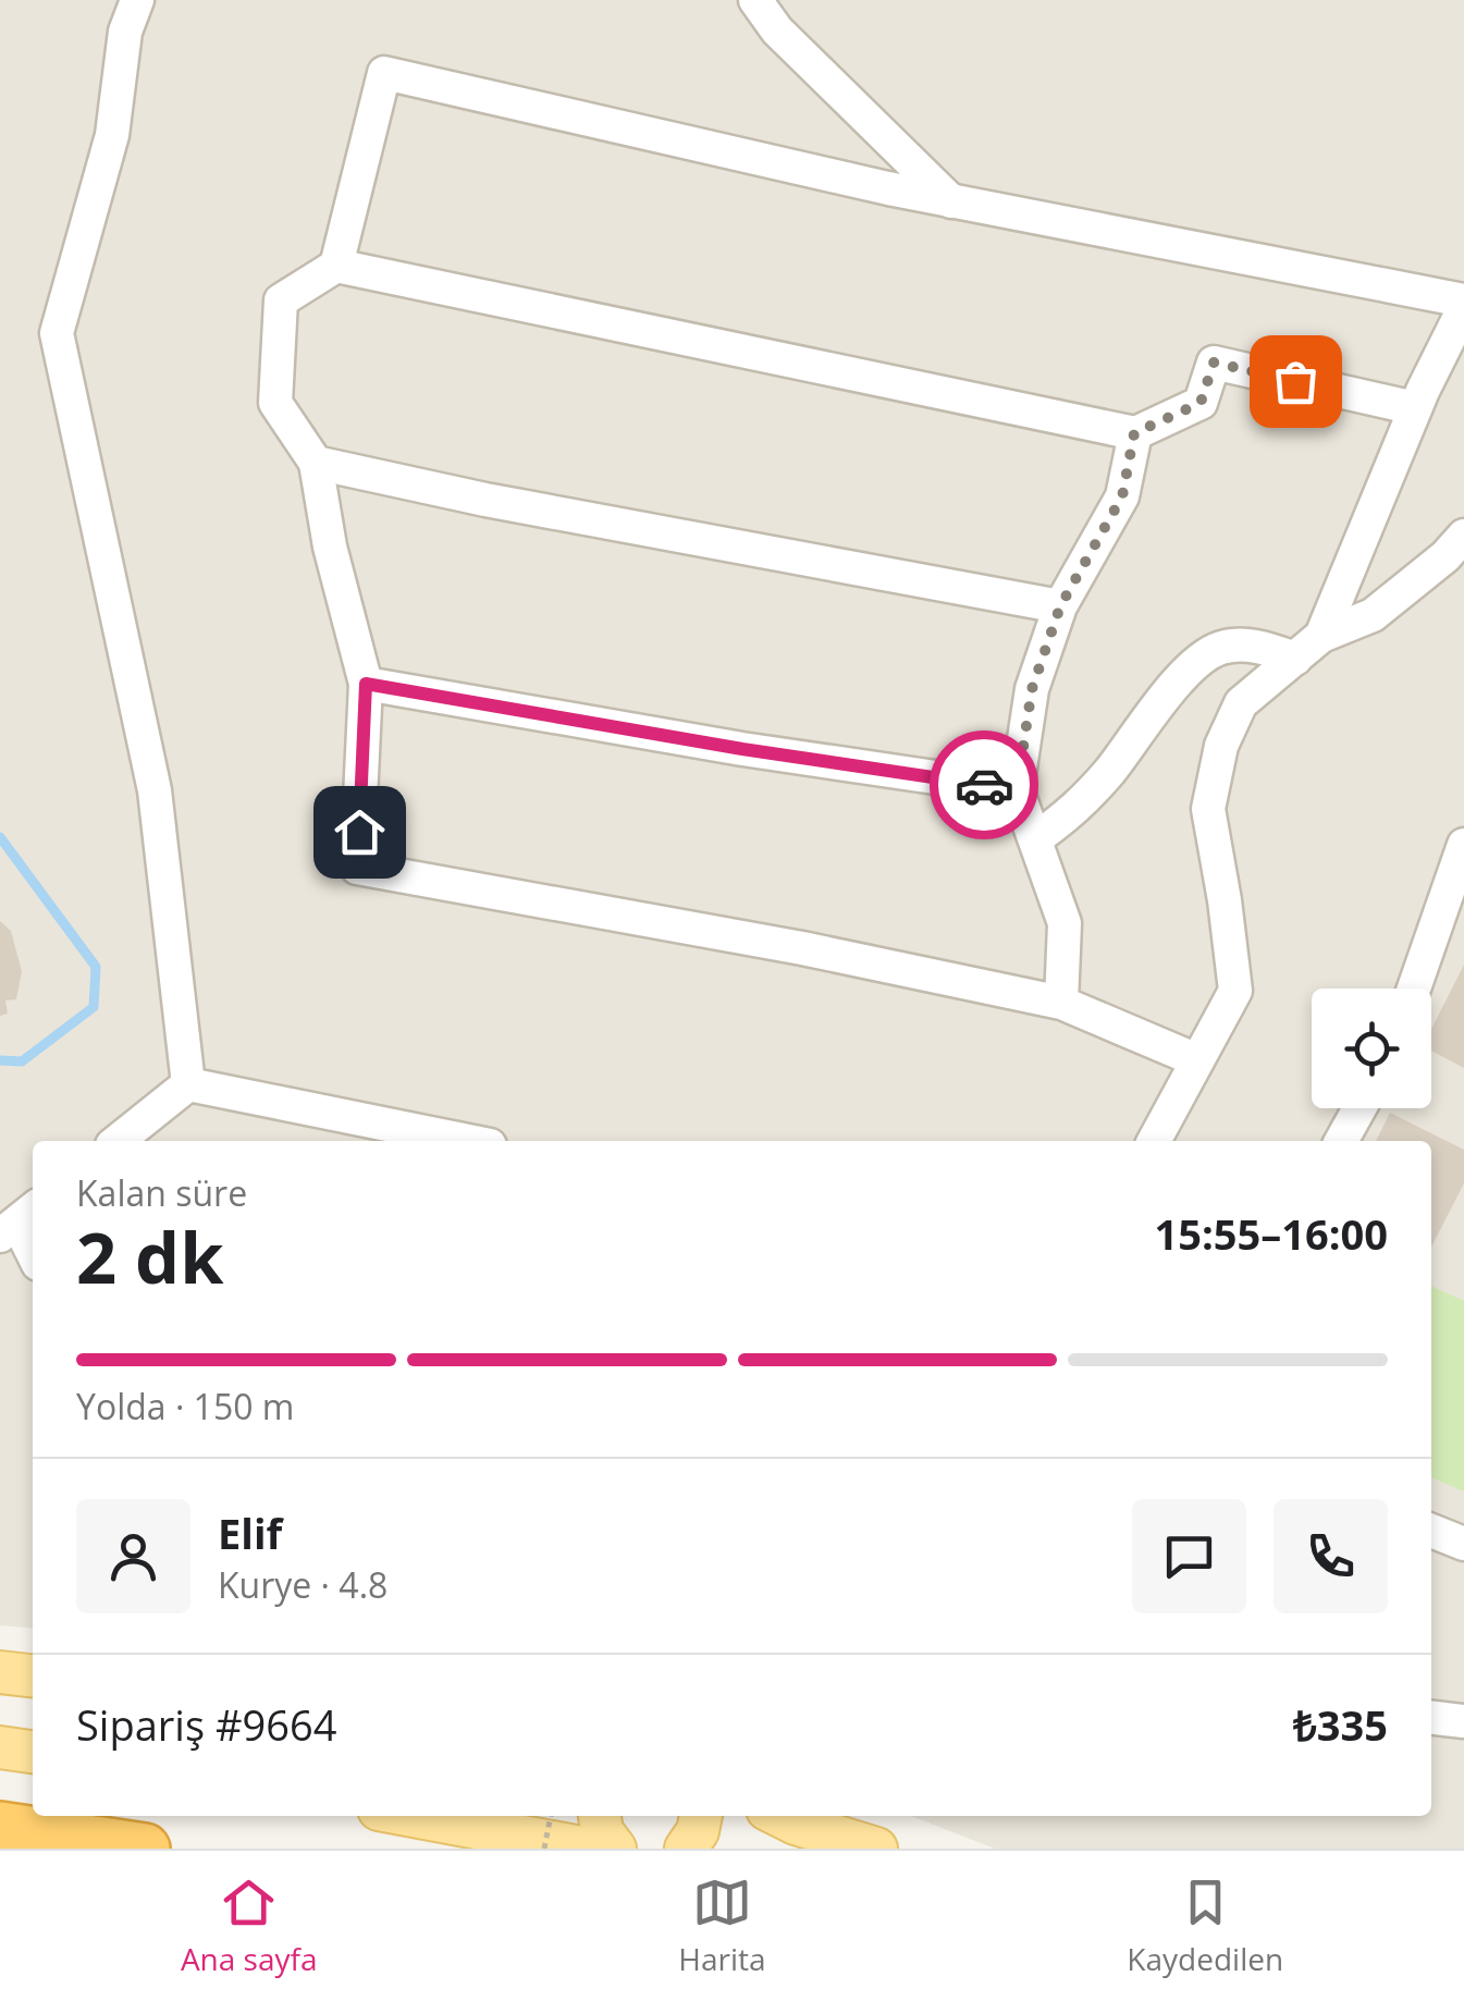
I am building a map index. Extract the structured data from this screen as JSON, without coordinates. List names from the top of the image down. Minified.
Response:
{"page":{"heading":["2 dk","Kalan süre","15:55–16:00"],"panel":["Elif","Kurye · 4.8","Sipariş #9664","₺335"],"bar":"Yolda · 150 m","tabs":["Ana sayfa","Harita","Kaydedilen"]}}
